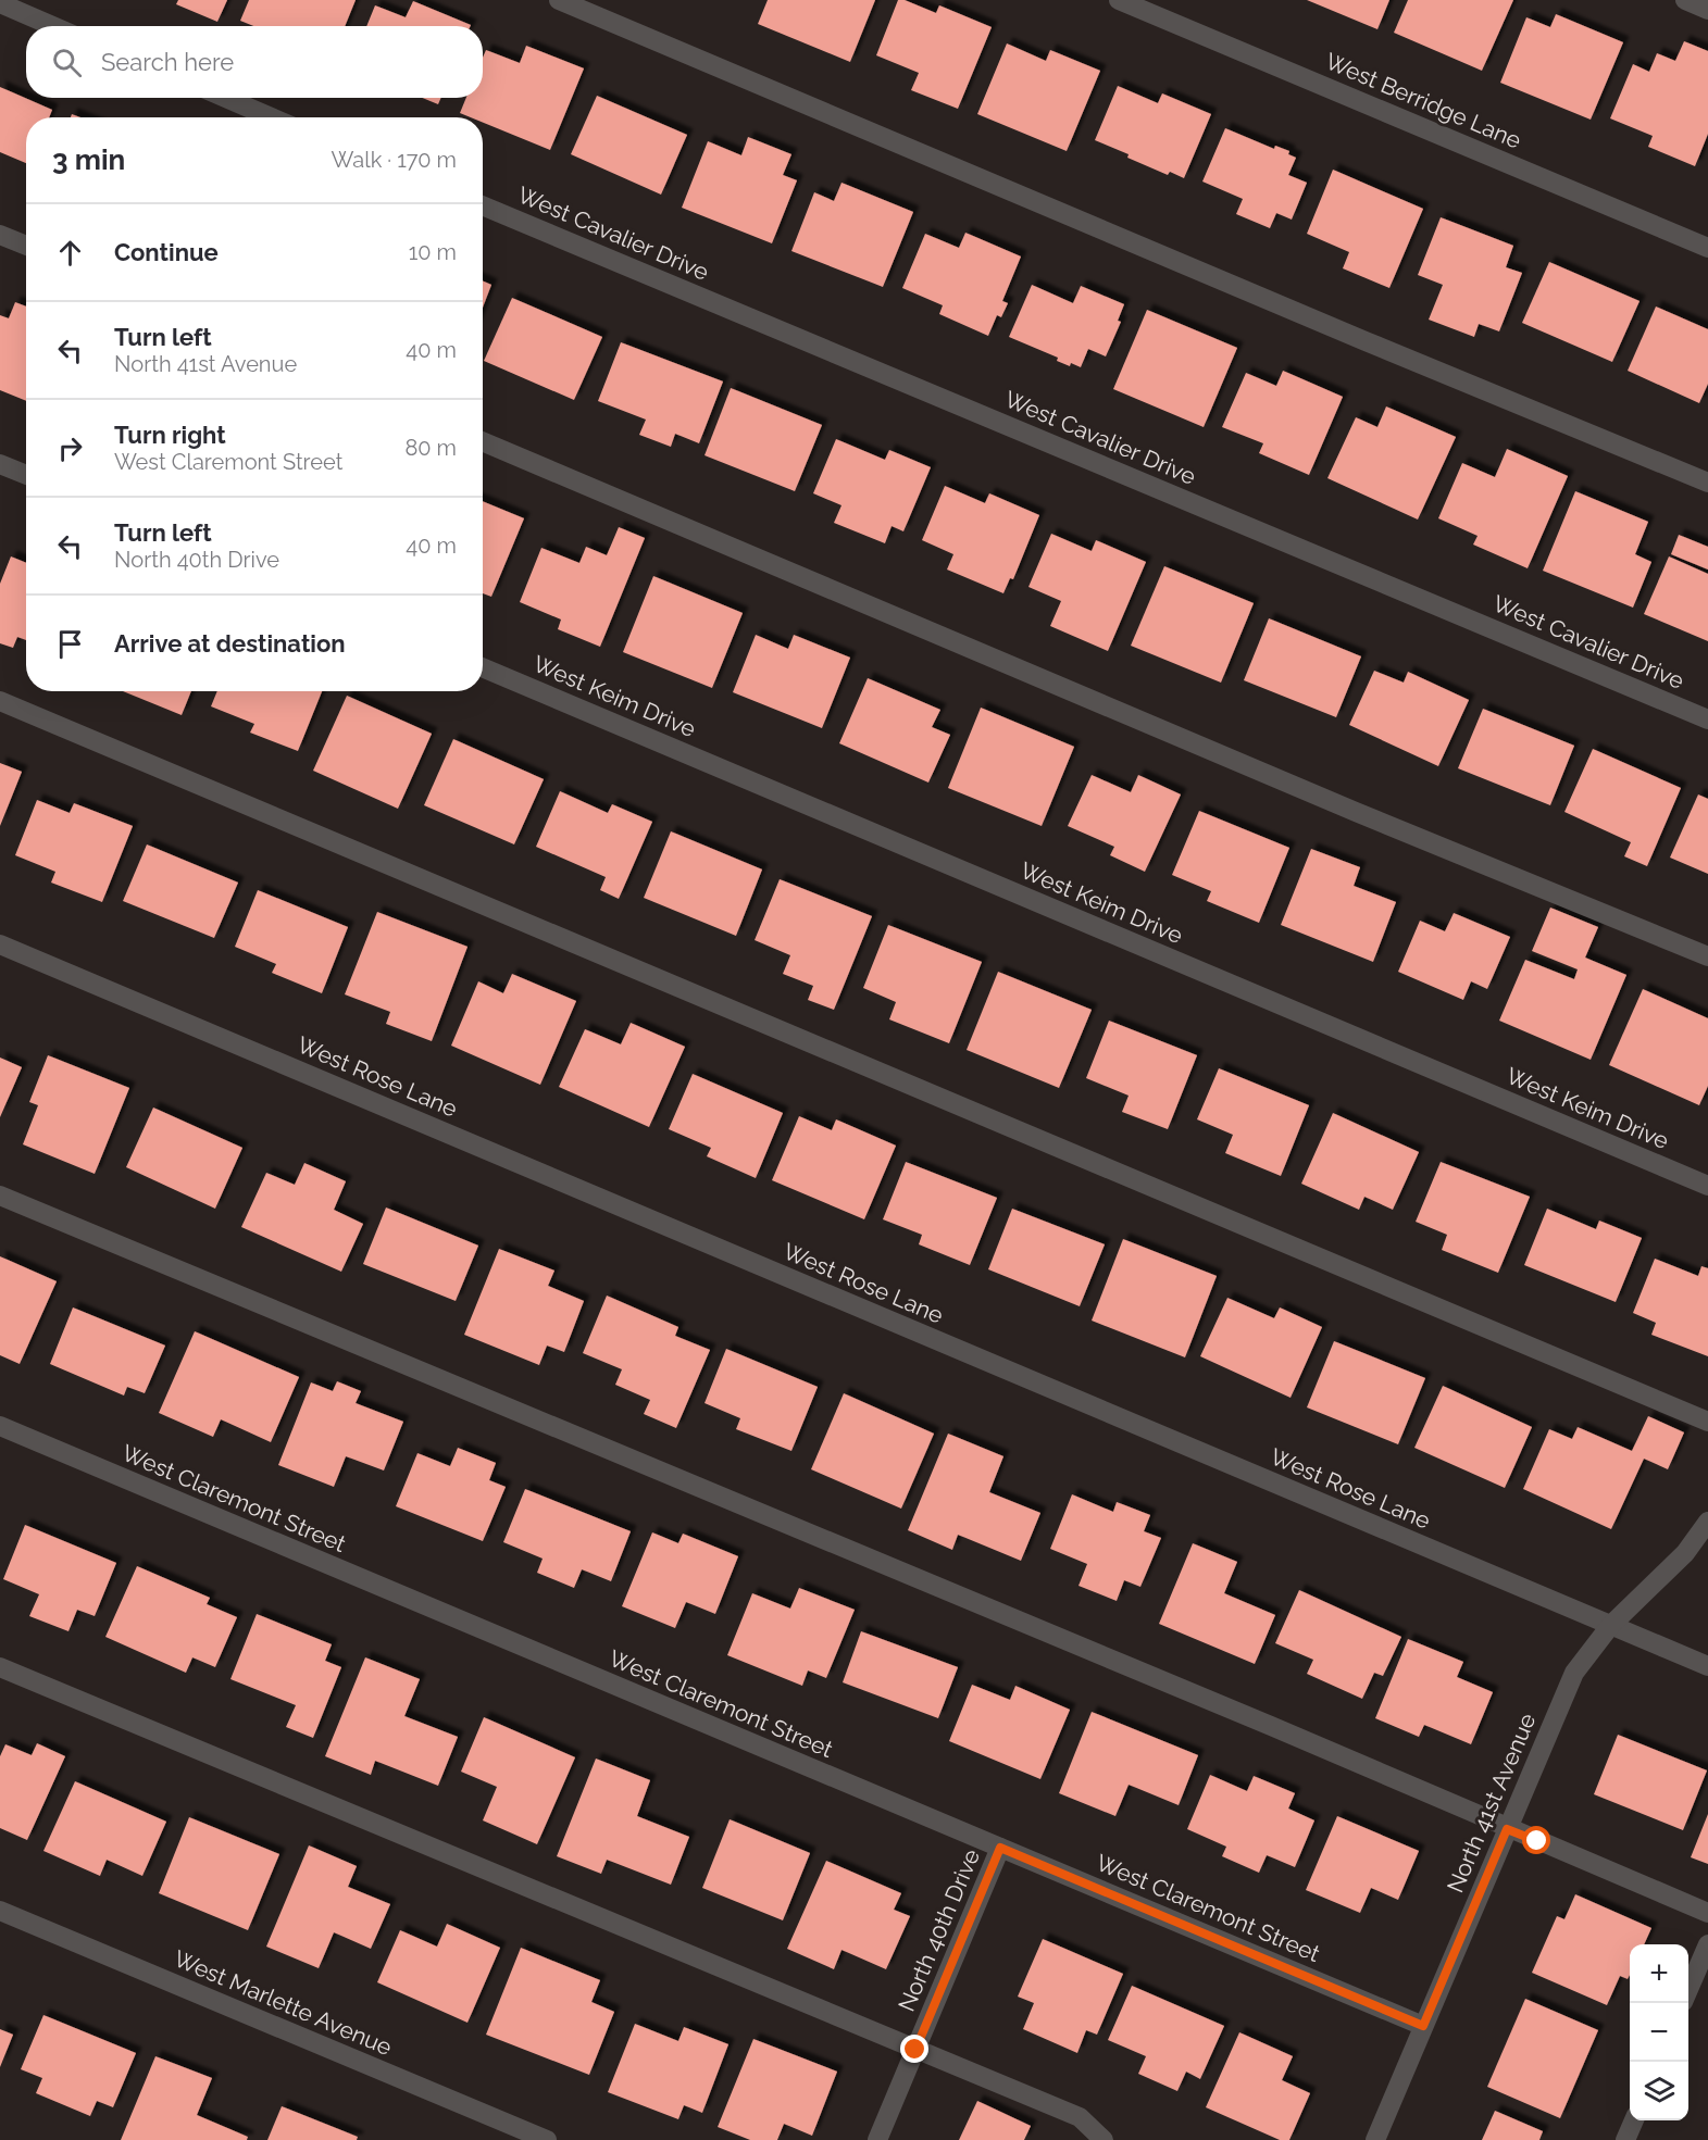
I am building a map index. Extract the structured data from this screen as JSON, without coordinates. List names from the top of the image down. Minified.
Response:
{"streets":{"street":["West Berridge Lane","West Cavalier Drive","West Keim Drive","West Rose Lane","West Claremont Street","North 41st Avenue","North 40th Drive","West Marlette Avenue"]},"crossings":[["West Rose Lane","North 41st Avenue"],["West Claremont Street","North 41st Avenue"],["West Claremont Street","North 40th Drive"]],"page":{"search":"Search here","heading":["3 min","Walk · 170 m"],"list":[["Continue","10 m"],["Turn left","North 41st Avenue","40 m"],["Turn right","West Claremont Street","80 m"],["Turn left","North 40th Drive","40 m"],"Arrive at destination"],"map_buttons":["+","−"]}}
